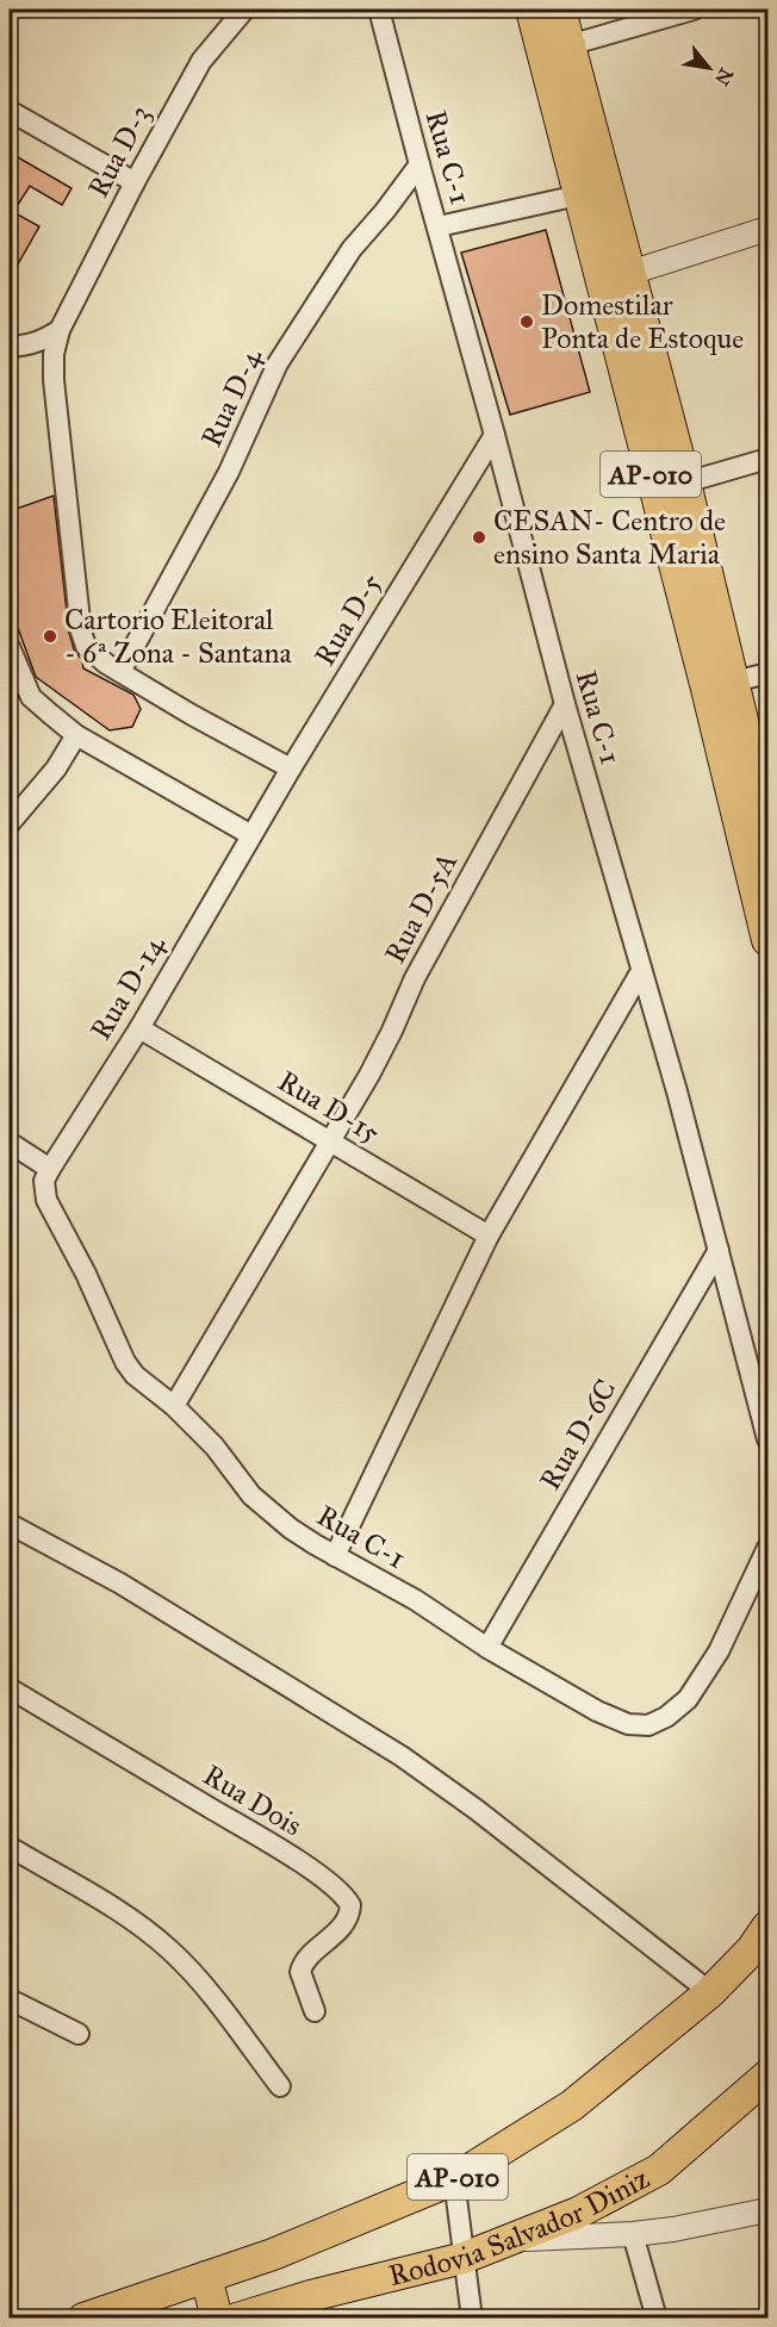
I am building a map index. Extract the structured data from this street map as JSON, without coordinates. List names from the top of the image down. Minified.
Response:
{"streets":{"main road":["AP-010","Rodovia Salvador Diniz"],"street":["Rua D-3","Rua C-1","Rua D-4","Rua D-5","Rua D-5A","Rua D-14","Rua D-15","Rua D-6C","Rua Dois"]},"crossings":[["Rua D-3","Rua D-4"],["Rua D-3","Rua D-5"],["Rua C-1","Rua D-4"],["Rua C-1","Rua D-5"],["Rua C-1","Rua D-5A"],["Rua C-1","Rua D-14"],["Rua C-1","Rua D-6C"],["Rua D-5","Rua D-14"],["Rua D-5A","Rua D-15"],["Rua D-14","Rua D-15"]],"places":["Domestilar Ponta de Estoque","CESAN- Centro de ensino Santa Maria","Cartorio Eleitoral - 6ª Zona - Santana"],"north":"bottom right"}
